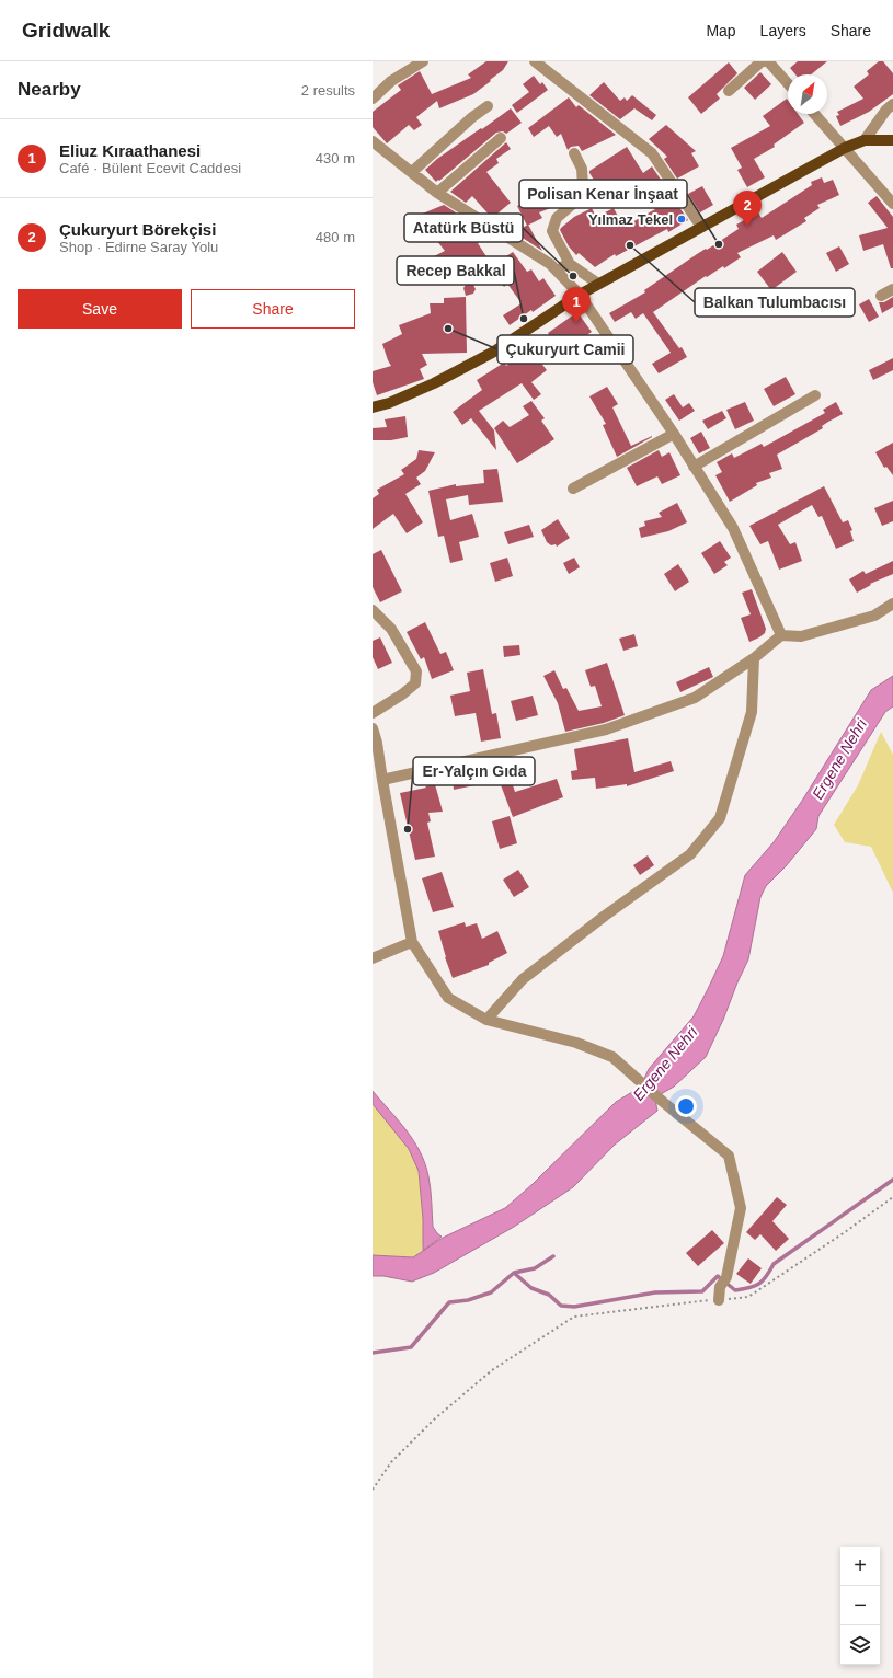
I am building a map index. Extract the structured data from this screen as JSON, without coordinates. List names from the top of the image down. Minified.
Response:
{"water":["Ergene Nehri"],"places":["Yılmaz Tekel","Polisan Kenar İnşaat","Balkan Tulumbacısı","Atatürk Büstü","Recep Bakkal","Çukuryurt Camii","Er-Yalçın Gıda"],"north":"top right","page":{"header":"Gridwalk","nav":["Map","Layers","Share"],"heading":["Nearby","2 results"],"list":[{"mark":"1","name":"Eliuz Kıraathanesi","note":"Café · Bülent Ecevit Caddesi","value":"430 m"},{"mark":"2","name":"Çukuryurt Börekçisi","note":"Shop · Edirne Saray Yolu","value":"480 m"}],"pins":["2","1"],"buttons":["Save","Share"],"map_buttons":["+","−"]}}
